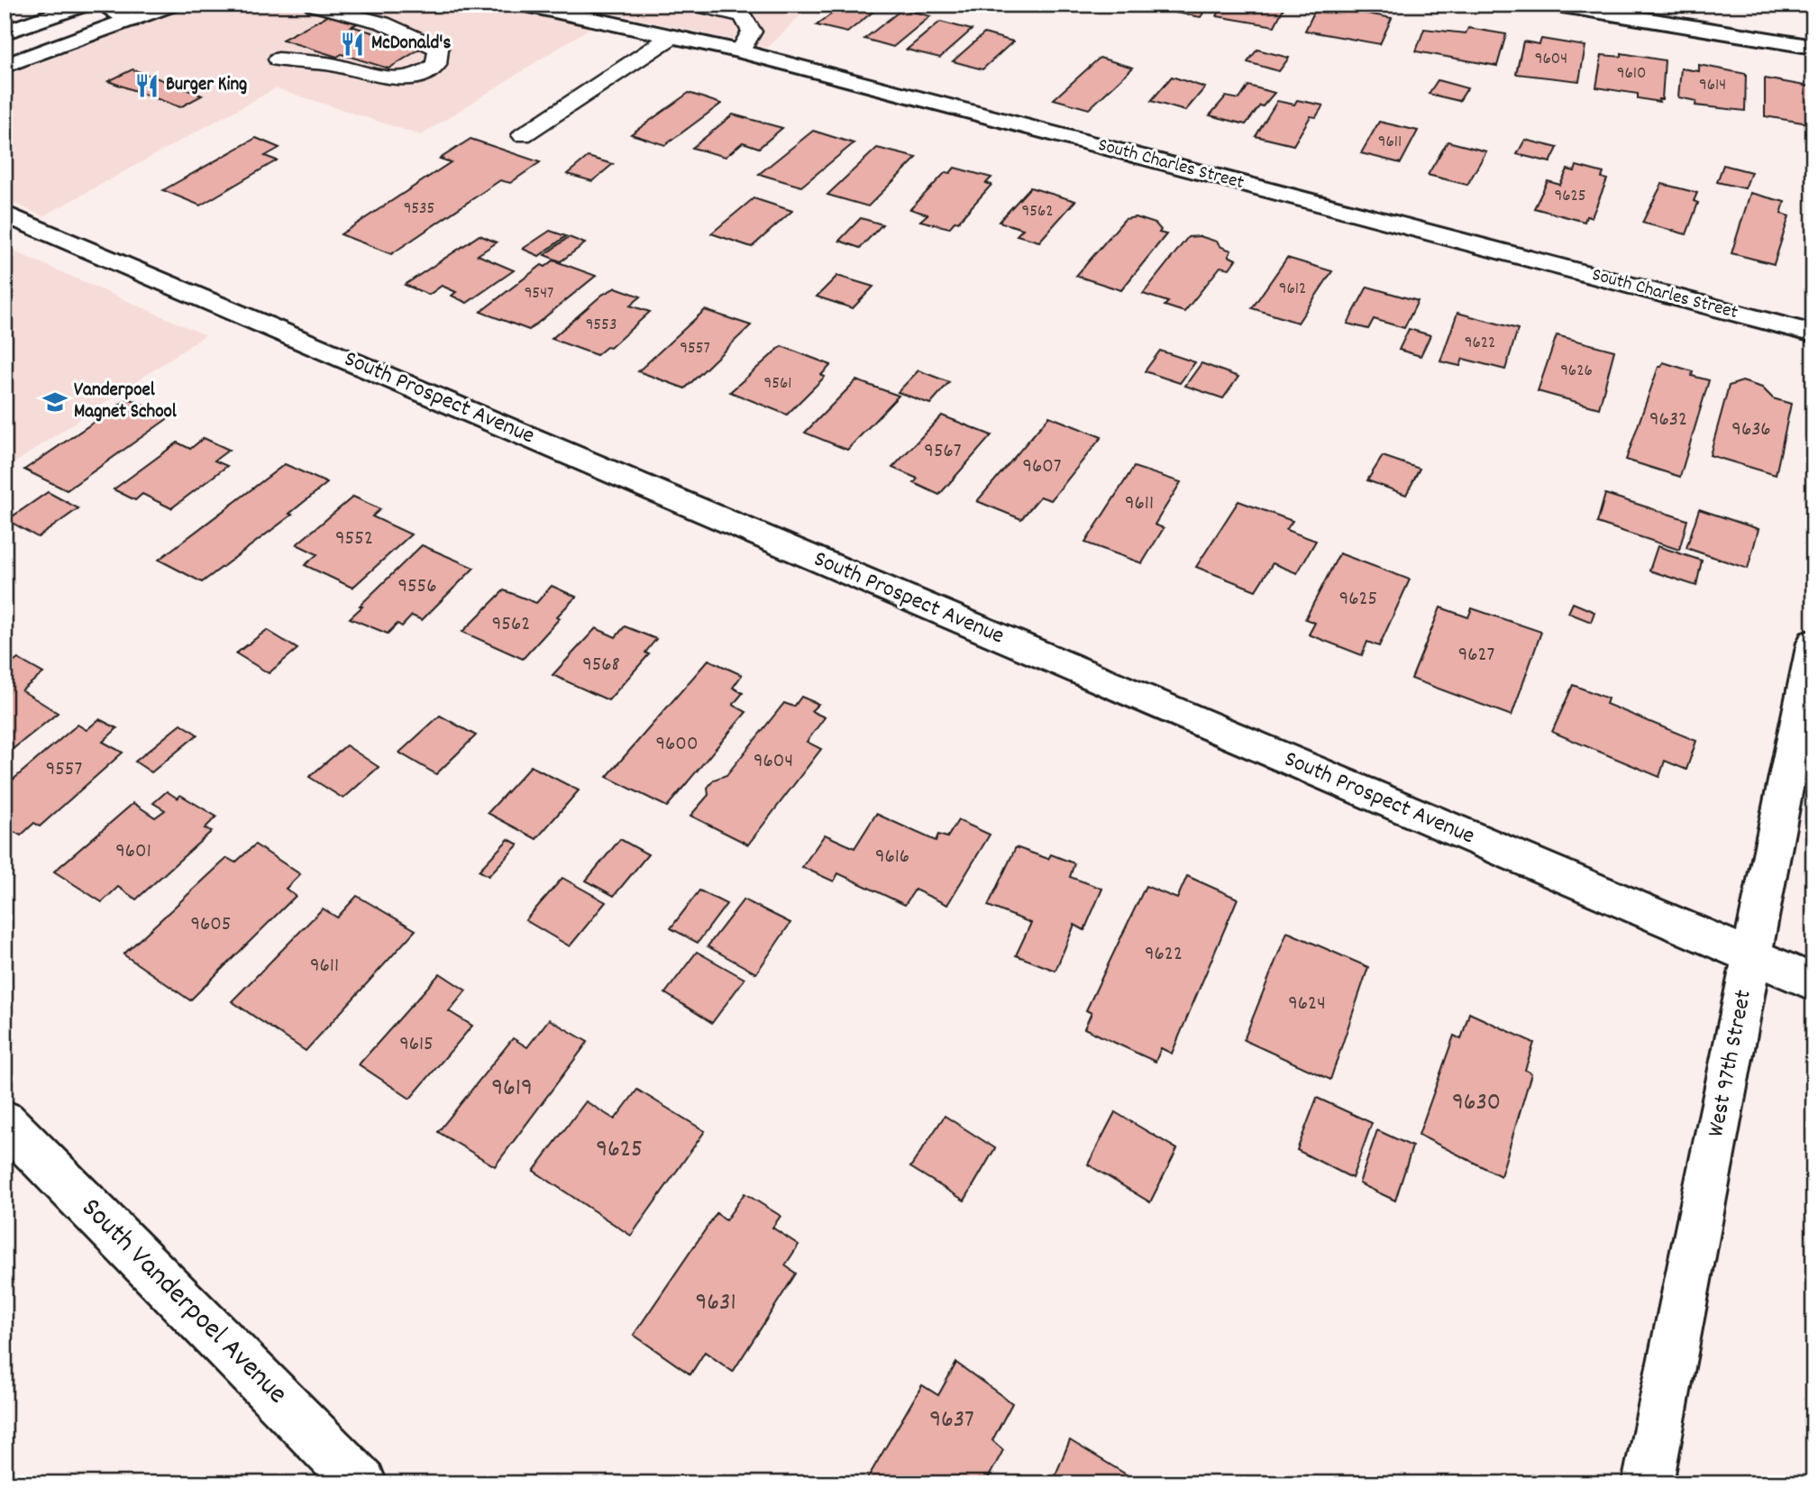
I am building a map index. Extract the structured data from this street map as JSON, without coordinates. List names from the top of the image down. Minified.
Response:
{"streets":{"street":["South Charles Street","South Prospect Avenue","West 97th Street","South Vanderpoel Avenue"]},"crossings":[["South Prospect Avenue","West 97th Street"]],"places":{"restaurant":["McDonald's","Burger King"],"school or university":["Vanderpoel Magnet School"]},"house_numbers":["9604","9610","9614","9611","9625","9535","9562","9612","9547","9553","9622","9557","9626","9561","9632","9636","9567","9607","9611","9552","9556","9625","9562","9627","9568","9600","9604","9557","9601","9616","9605","9622","9611","9624","9615","9619","9630","9625","9631","9637"]}
